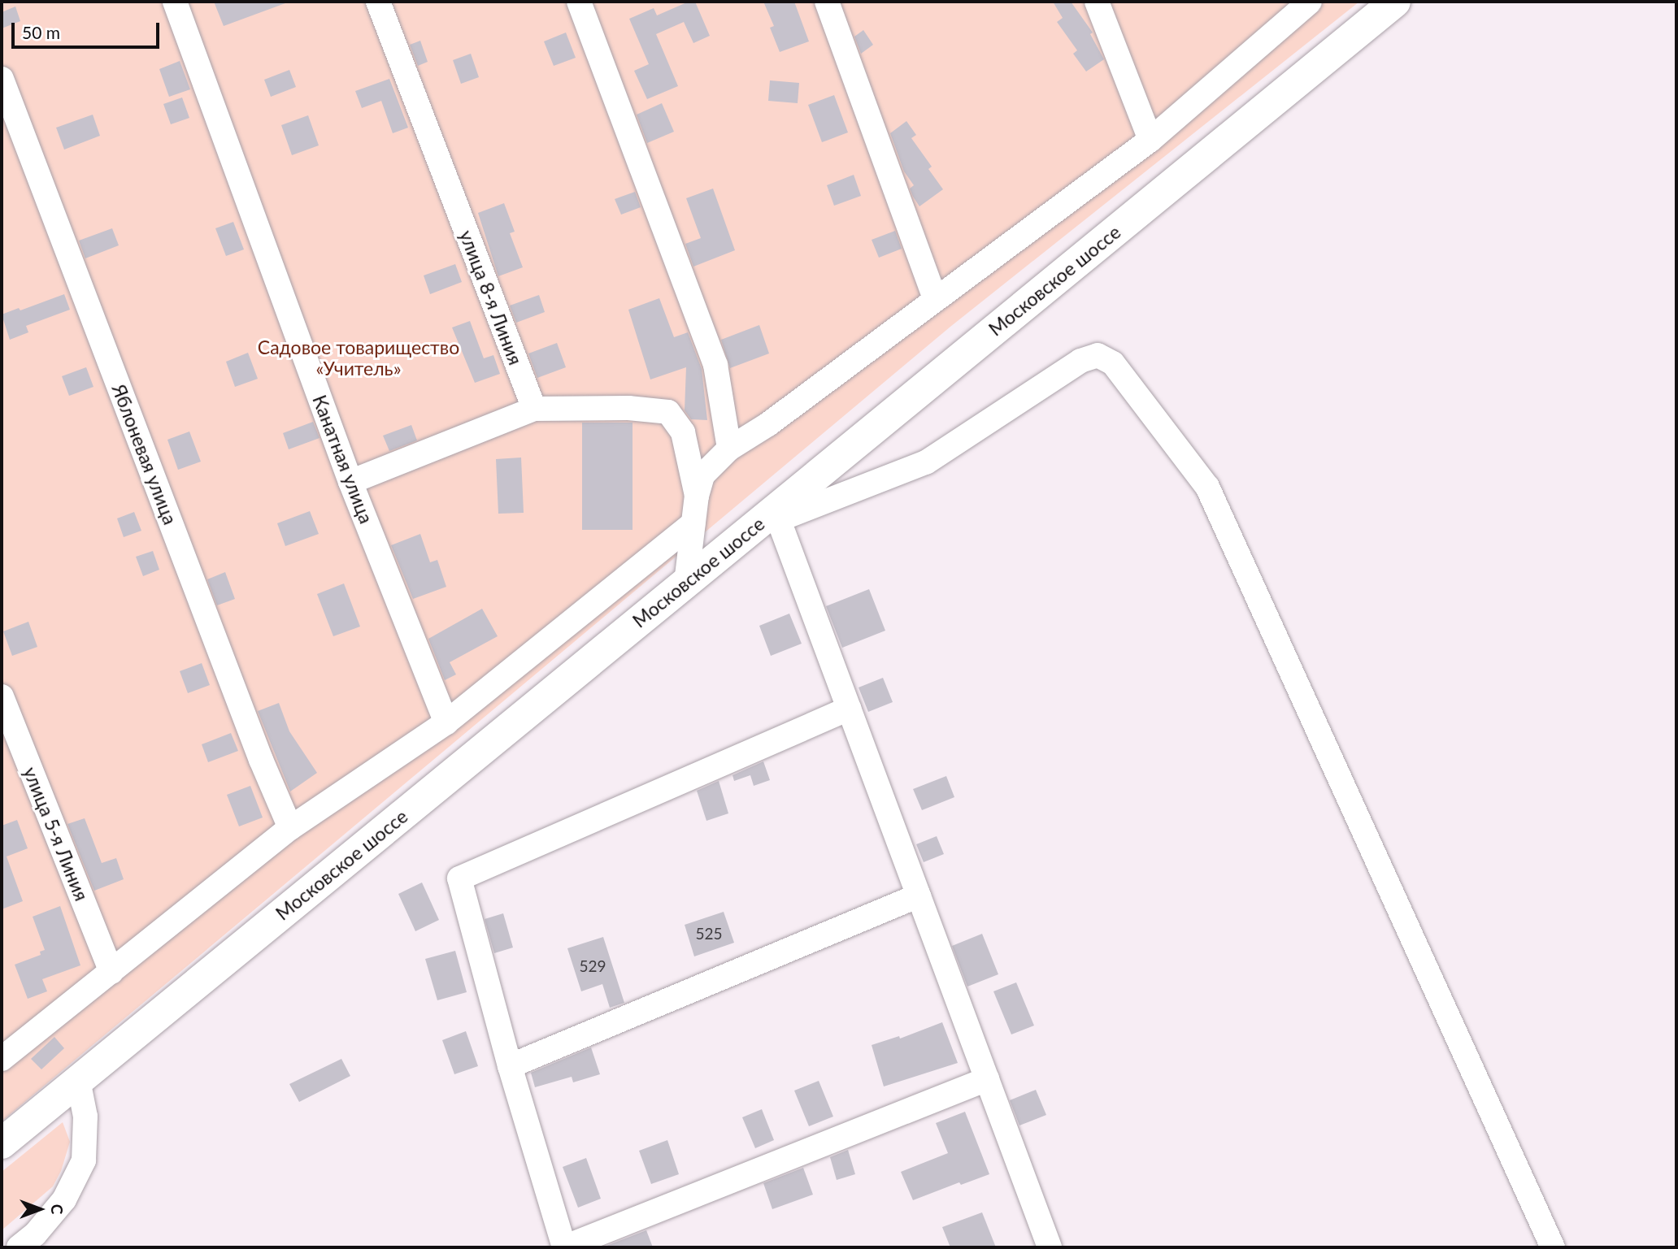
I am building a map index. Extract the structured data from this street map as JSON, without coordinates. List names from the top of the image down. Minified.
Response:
{"streets":{"highway":["Московское шоссе"],"street":["улица 8-я Линия","Яблоневая улица","Канатная улица","улица 5-я Линия"]},"parks":["Садовое товарищество «Учитель»"],"house_numbers":["525","529"],"scale_bar":"50 m","north":"right"}
